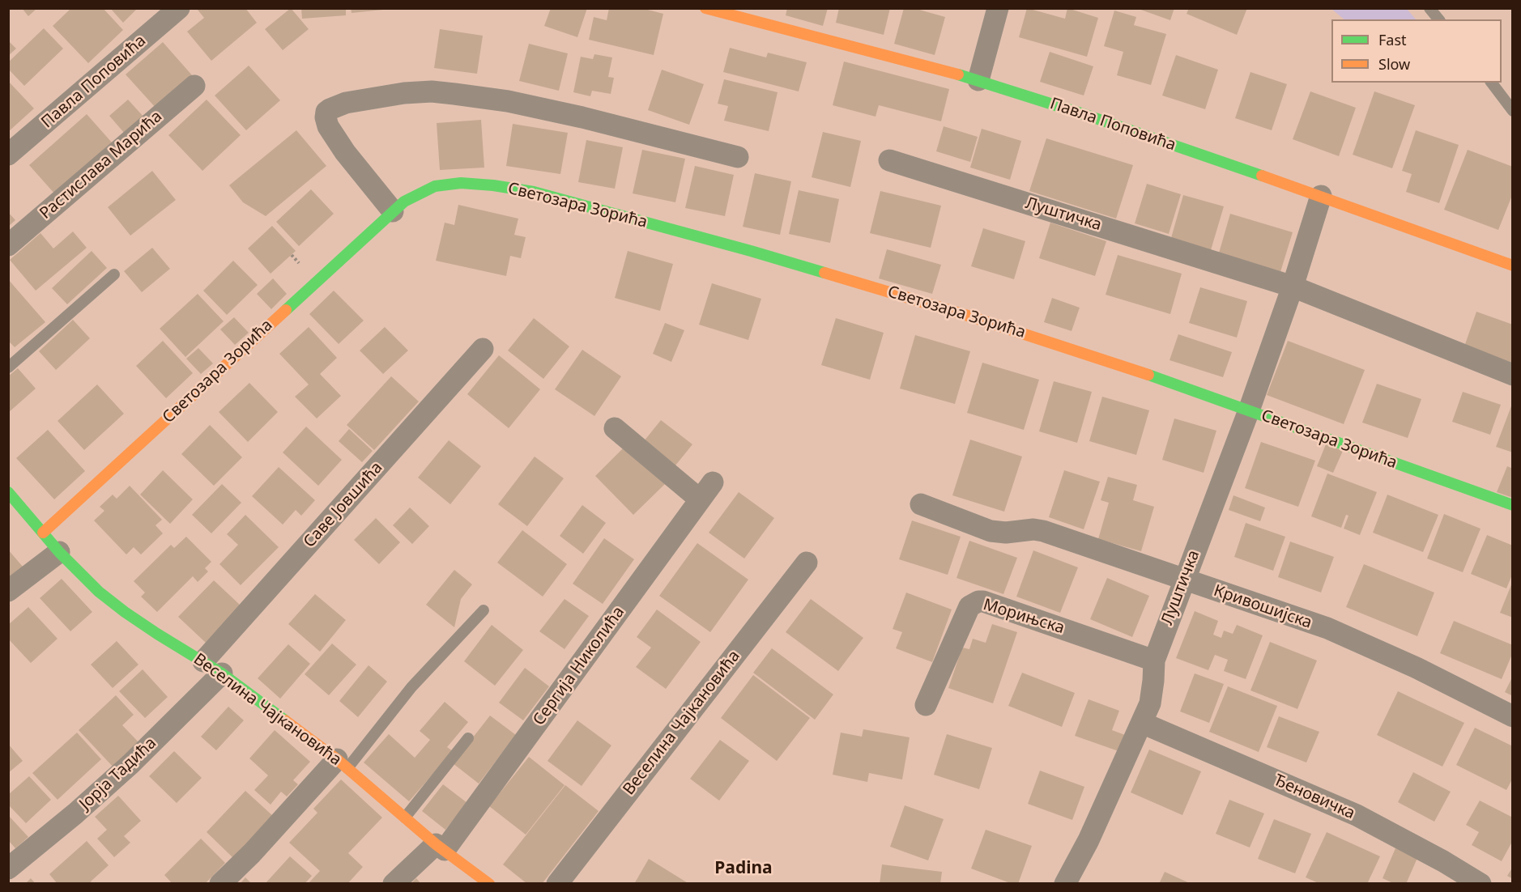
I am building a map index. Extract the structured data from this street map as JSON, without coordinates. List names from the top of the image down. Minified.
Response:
{"streets":{"street":["Павла Поповића","Растислава Марића","Светозара Зорића","Луштичка","Саве Јовшића","Кривошијска","Морињска","Сергија Николића","Веселина Чајкановића","Јорја Тадића","Ђеновичка"]},"crossings":[["Павла Поповића","Луштичка"],["Светозара Зорића","Луштичка"],["Светозара Зорића","Веселина Чајкановића"],["Луштичка","Кривошијска"],["Луштичка","Морињска"],["Луштичка","Ђеновичка"],["Саве Јовшића","Веселина Чајкановића"],["Сергија Николића","Веселина Чајкановића"],["Веселина Чајкановића","Јорја Тадића"]],"districts":["Padina"],"legend":["Fast","Slow"]}
